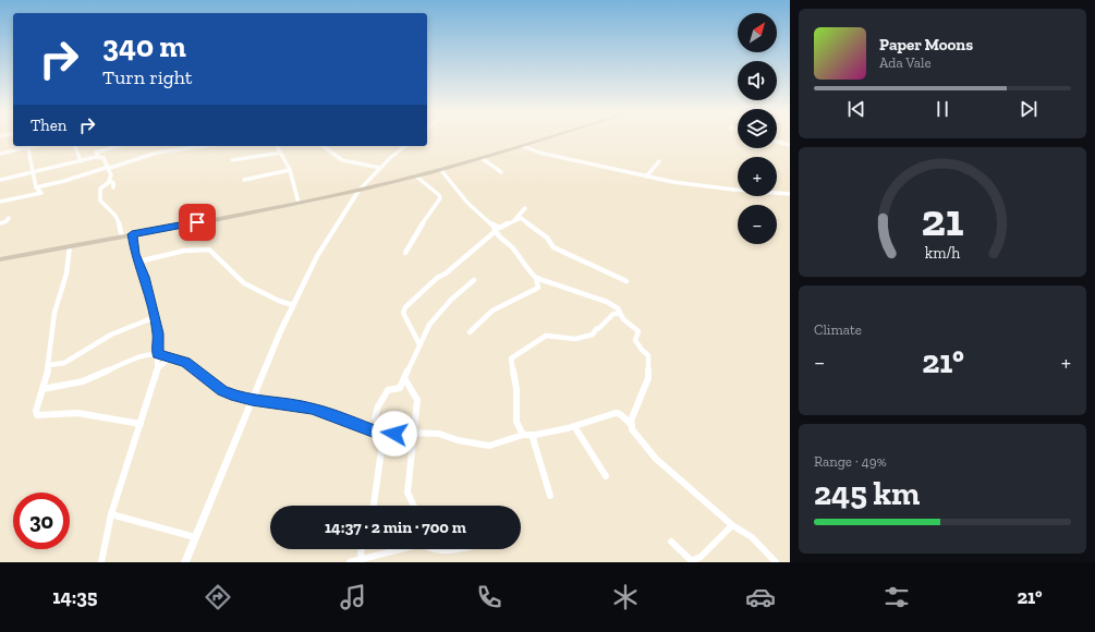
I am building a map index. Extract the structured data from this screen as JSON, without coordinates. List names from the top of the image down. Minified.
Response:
{"north":"top right","page":{"map_buttons":["+","−"],"turn":["340 m","Turn right"],"song":["Paper Moons","Ada Vale"],"then":"Then","tile":["Climate",["Range · 49%","245 km"]],"heat":["−","21°","+"],"limit":"30","trip":"14:37 · 2 min · 700 m","tabs":["14:35","21°"],"gauge":["21","km/h"]}}
